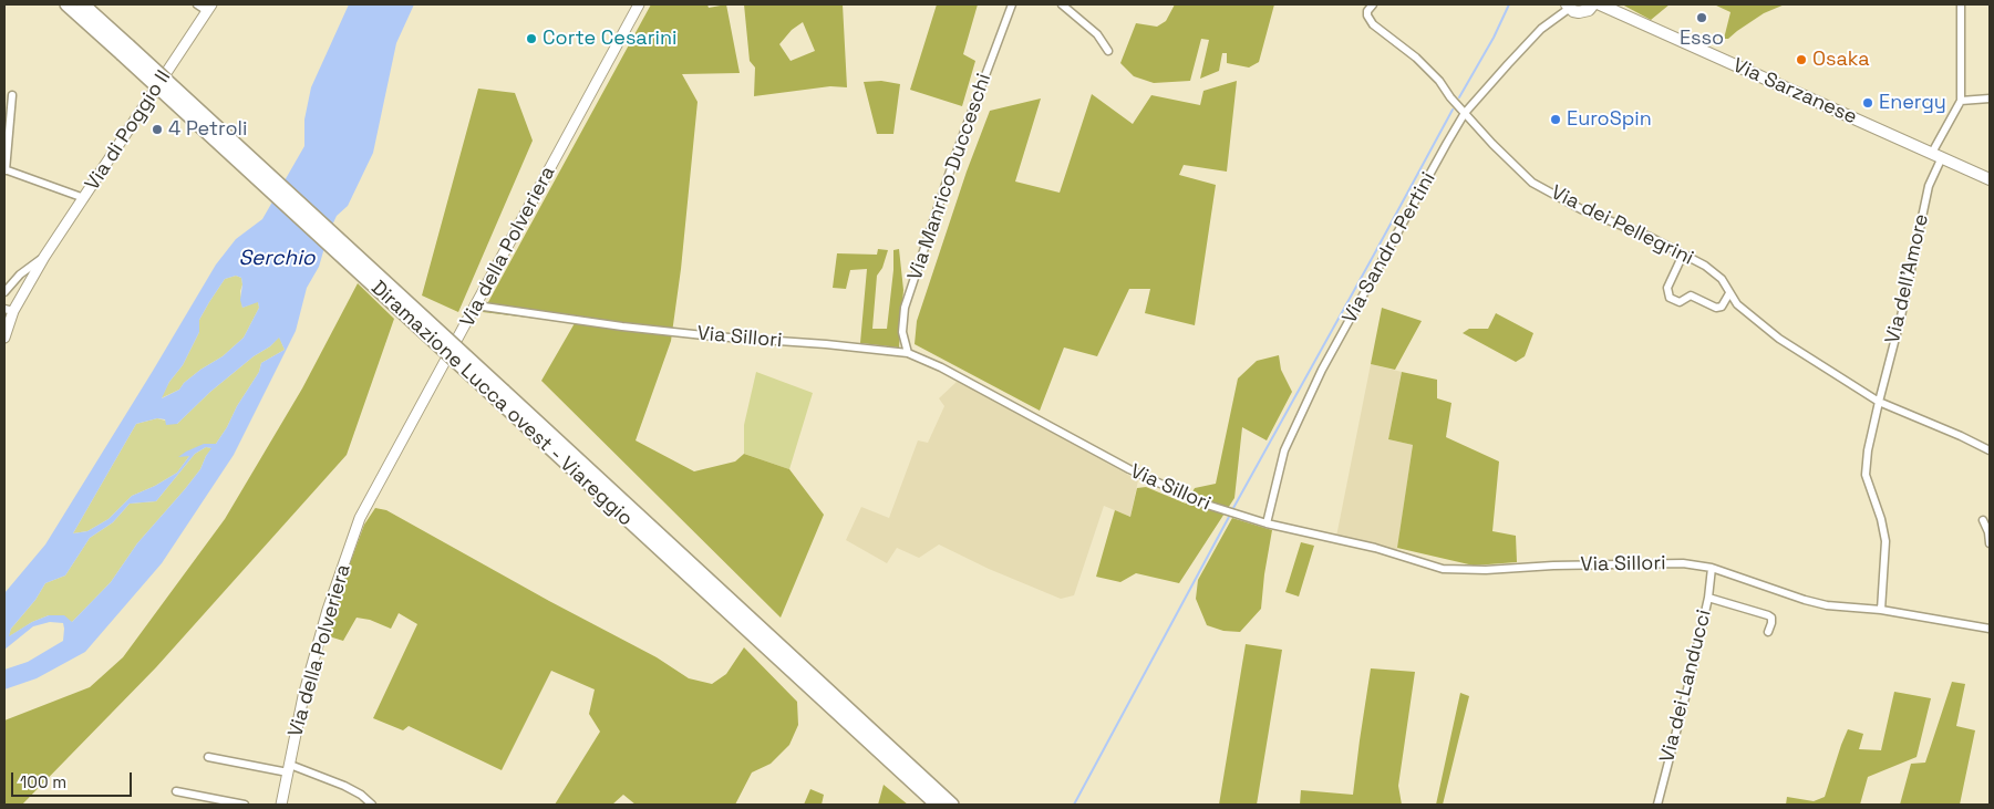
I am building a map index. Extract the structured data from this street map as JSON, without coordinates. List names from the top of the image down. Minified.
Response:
{"streets":{"highway":["Diramazione Lucca ovest - Viareggio"],"main road":["Via Sarzanese"],"street":["Via di Poggio II","Via Manrico Ducceschi","Via dei Pellegrini","Via della Polveriera","Via Sandro Pertini","Via dell'Amore","Via Sillori","Via dei Landucci"]},"crossings":[["Via Sarzanese","Via dell'Amore"],["Via Manrico Ducceschi","Via Sillori"],["Via dei Pellegrini","Via Sandro Pertini"],["Via dei Pellegrini","Via dell'Amore"],["Via della Polveriera","Via Sillori"],["Via Sandro Pertini","Via Sillori"],["Via dell'Amore","Via Sillori"],["Via Sillori","Via dei Landucci"]],"water":["Serchio"],"places":["Esso","Corte Cesarini","Osaka","Energy","EuroSpin","4 Petroli"],"scale_bar":"100 m"}
